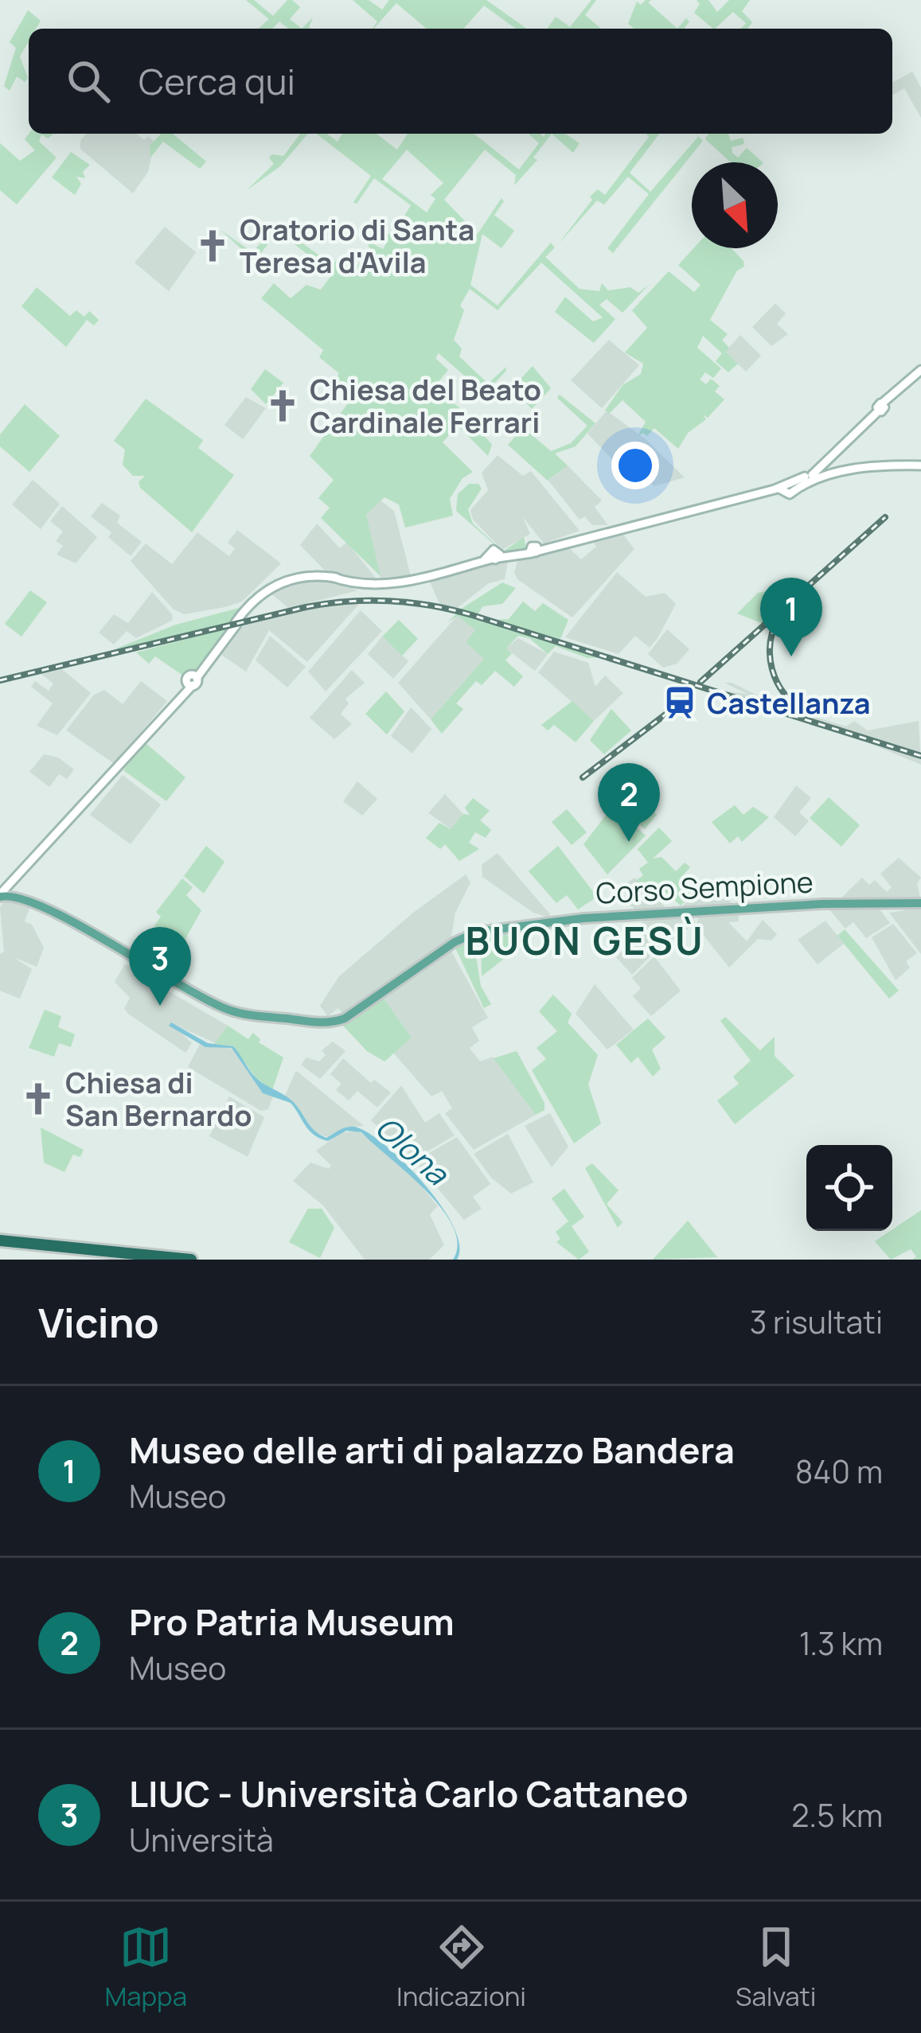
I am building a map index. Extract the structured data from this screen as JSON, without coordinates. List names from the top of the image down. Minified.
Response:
{"streets":{"main road":["Corso Sempione"]},"districts":["BUON GESÙ"],"water":["Olona"],"places":{"church":["Oratorio di Santa Teresa d'Avila","Chiesa del Beato Cardinale Ferrari","Chiesa di San Bernardo"],"station":["Castellanza"]},"north":"bottom right","page":{"search":"Cerca qui","pins":["1","2","3"],"heading":["Vicino","3 risultati"],"list":[{"mark":"1","name":"Museo delle arti di palazzo Bandera","note":"Museo","value":"840 m"},{"mark":"2","name":"Pro Patria Museum","note":"Museo","value":"1.3 km"},{"mark":"3","name":"LIUC - Università Carlo Cattaneo","note":"Università","value":"2.5 km"}],"nav":["Mappa","Indicazioni","Salvati"]}}
